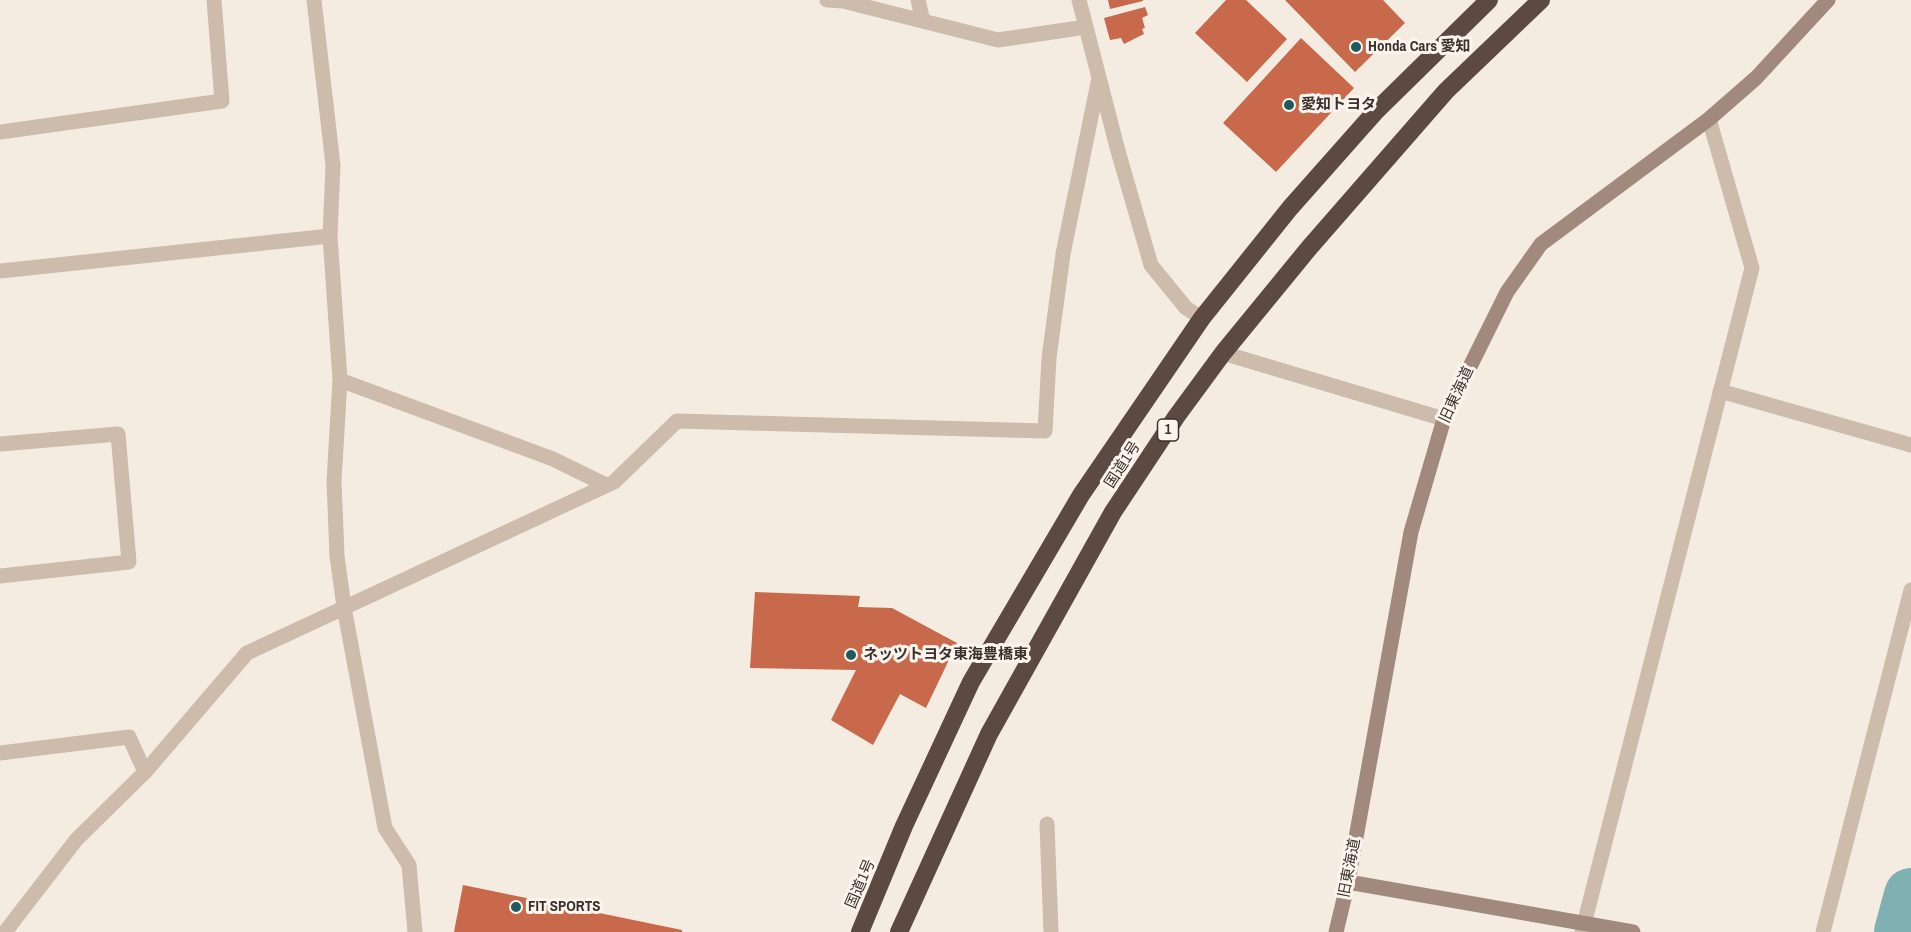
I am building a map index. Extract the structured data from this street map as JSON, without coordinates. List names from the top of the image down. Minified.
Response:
{"streets":{"highway":["1","国道1号"],"street":["旧東海道"]},"places":["Honda Cars 愛知","愛知トヨタ","ネッツトヨタ東海豊橋東","FIT SPORTS"]}
